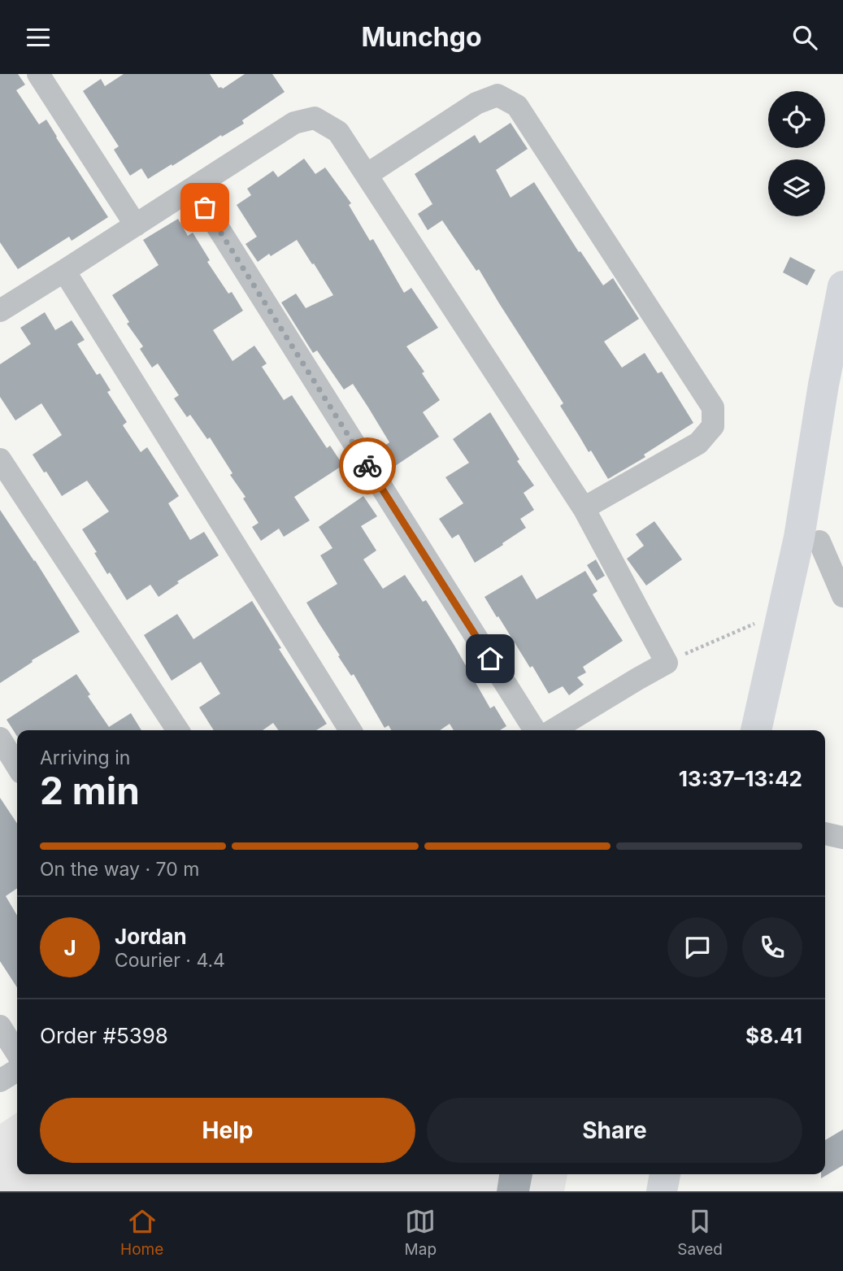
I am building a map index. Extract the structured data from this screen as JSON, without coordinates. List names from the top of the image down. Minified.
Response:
{"page":{"header":"Munchgo","heading":["2 min","Arriving in","13:37–13:42"],"panel":["Jordan","Courier · 4.4","Order #5398","$8.41"],"bar":"On the way · 70 m","round":"J","buttons":["Help","Share"],"tabs":["Home","Map","Saved"]}}
